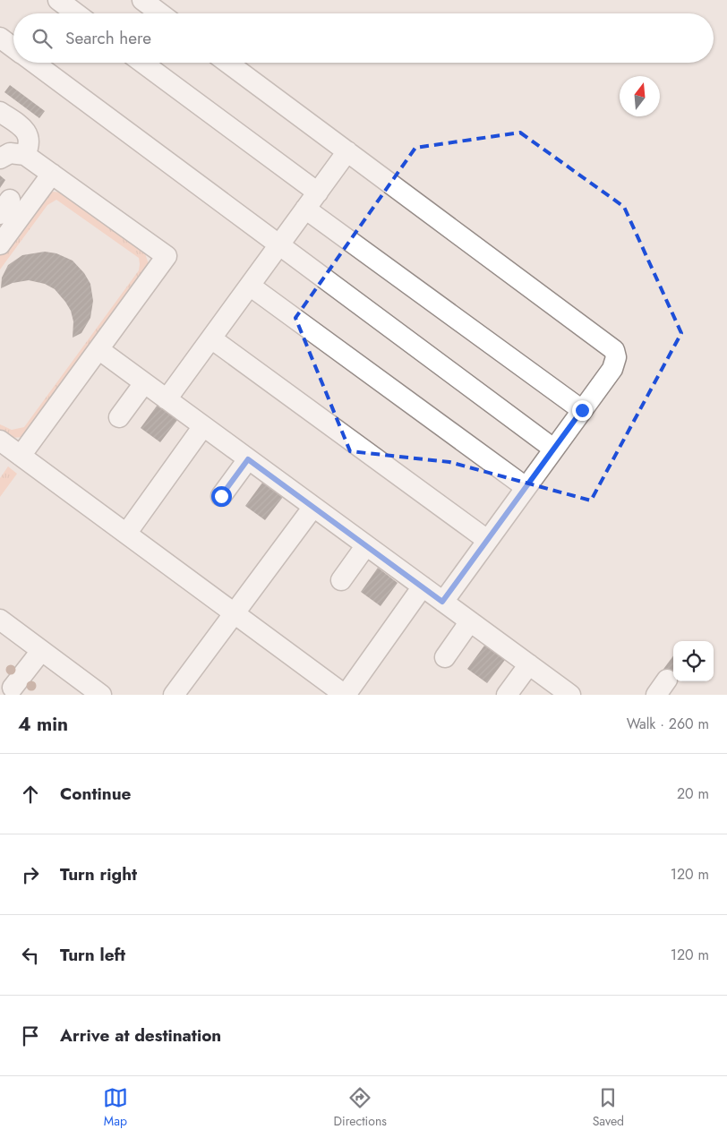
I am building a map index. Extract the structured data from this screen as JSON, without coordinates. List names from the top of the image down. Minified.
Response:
{"north":"top","page":{"search":"Search here","heading":["4 min","Walk · 260 m"],"list":[["Continue","20 m"],["Turn right","120 m"],["Turn left","120 m"],"Arrive at destination"],"nav":["Map","Directions","Saved"]}}
